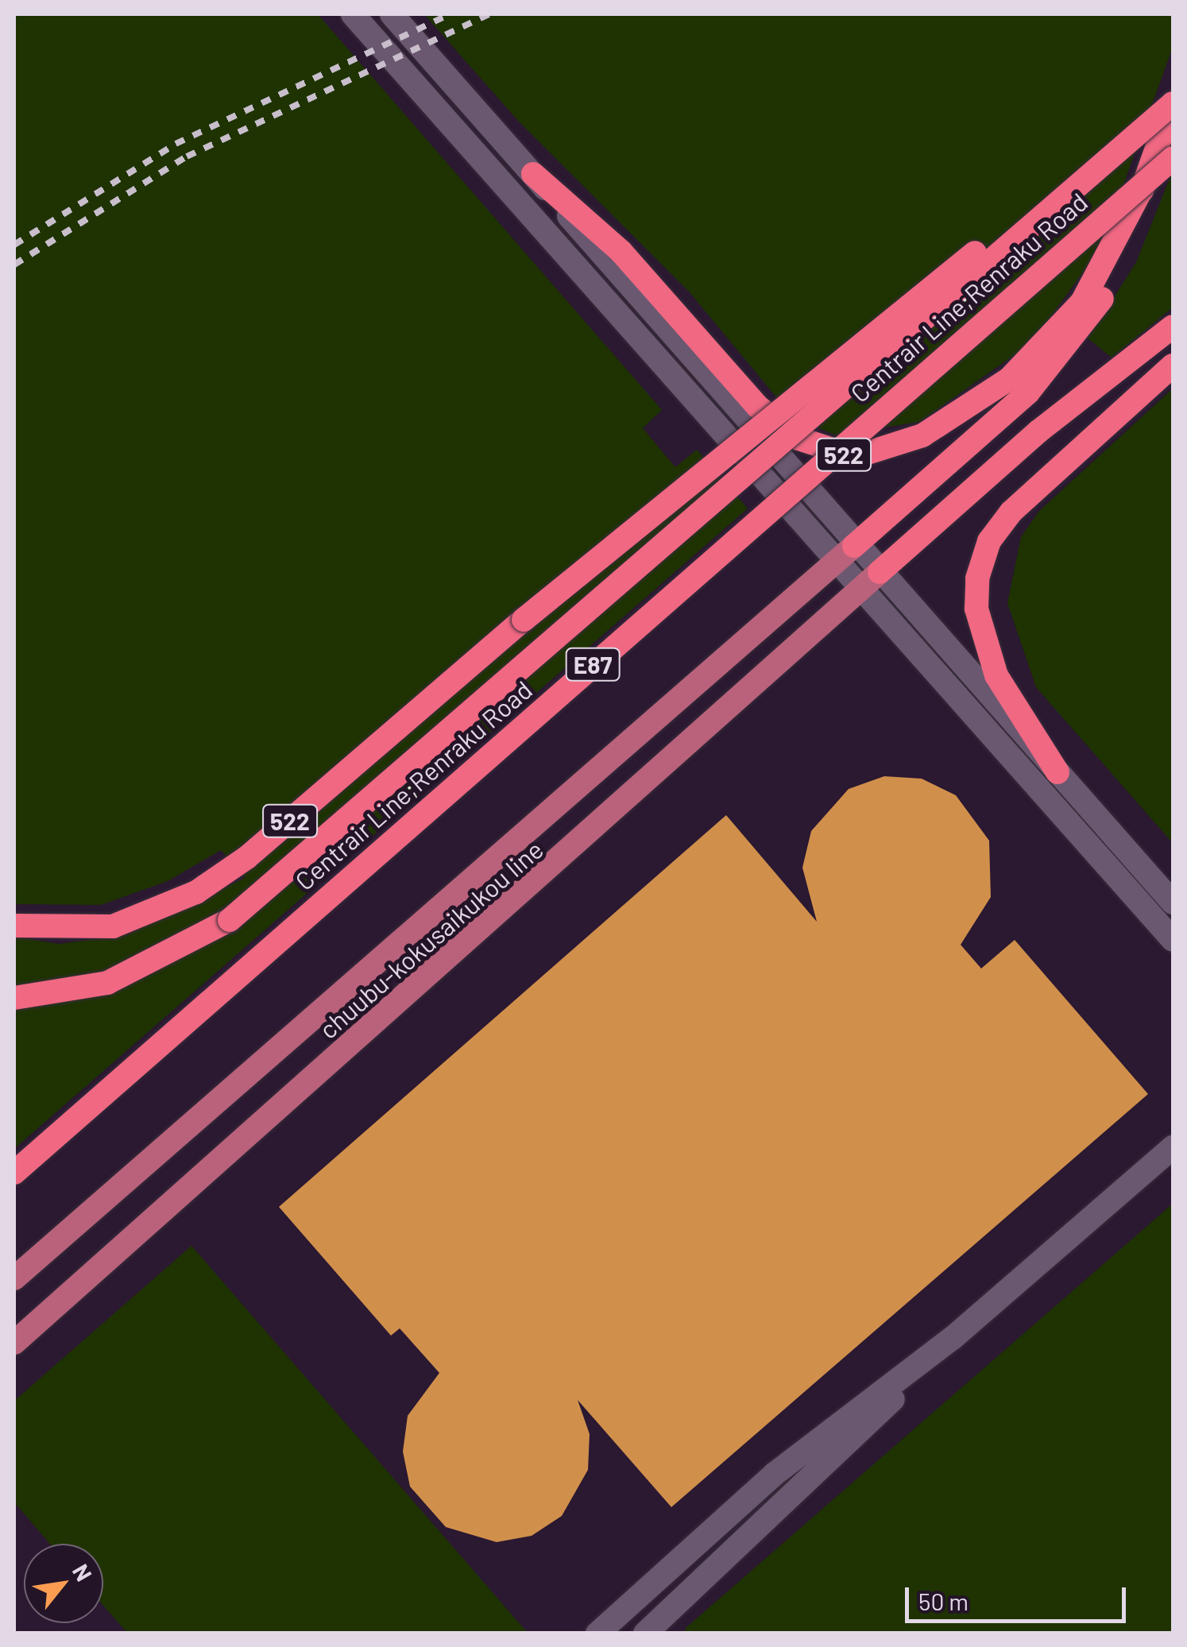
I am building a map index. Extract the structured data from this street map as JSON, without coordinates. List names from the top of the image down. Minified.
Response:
{"streets":{"highway":["Centrair Line;Renraku Road","522","E87"],"main road":["chuubu-kokusaikukou line"]},"crossings":[["Centrair Line;Renraku Road","522"],["522","chuubu-kokusaikukou line"]],"scale_bar":"50 m","north":"top right"}
